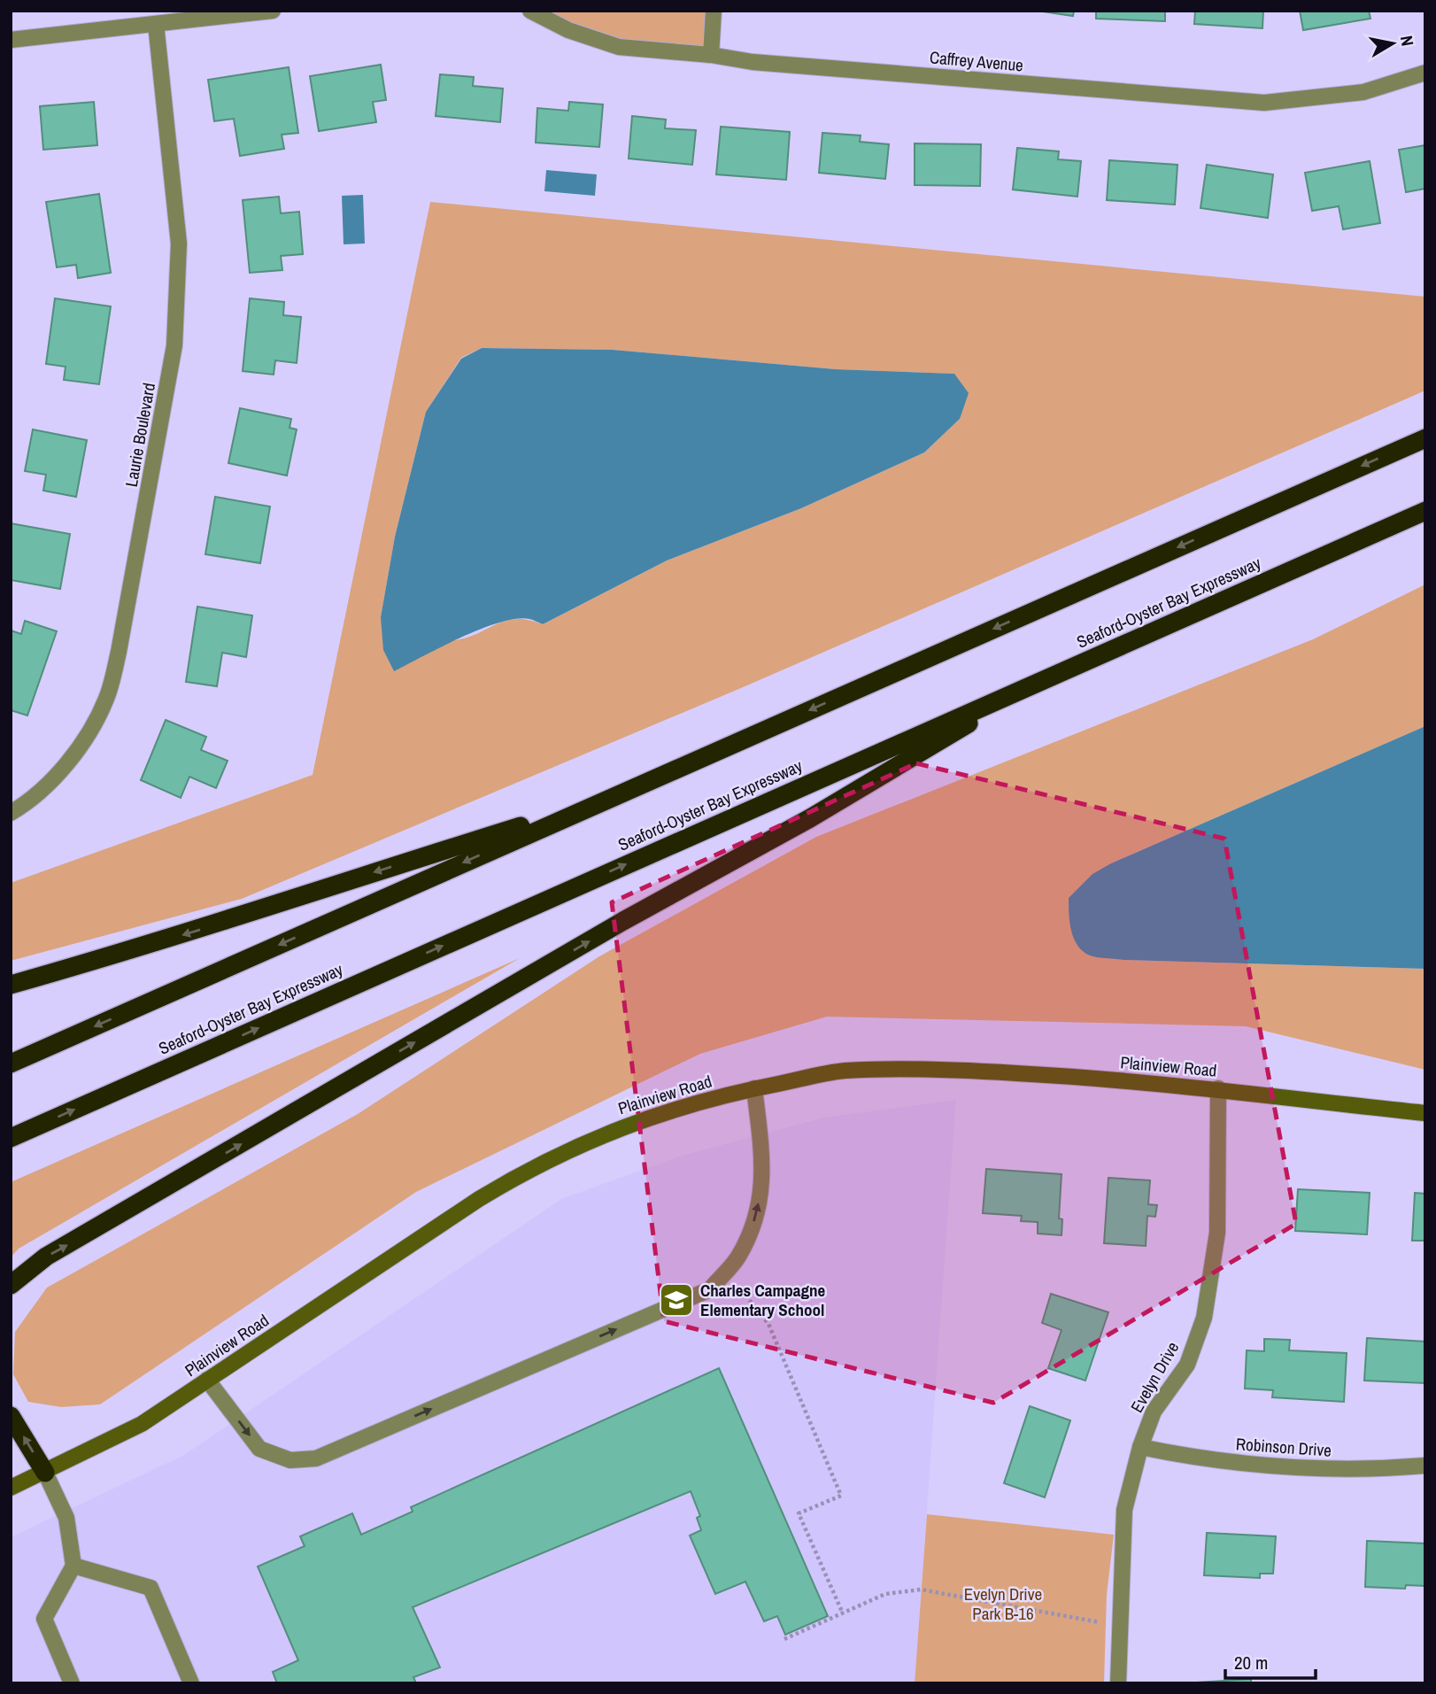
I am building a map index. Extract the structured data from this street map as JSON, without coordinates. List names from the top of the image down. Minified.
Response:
{"streets":{"highway":["Seaford-Oyster Bay Expressway"],"main road":["Plainview Road"],"street":["Caffrey Avenue","Laurie Boulevard","Evelyn Drive","Robinson Drive"]},"crossings":[["Plainview Road","Evelyn Drive"],["Evelyn Drive","Robinson Drive"]],"parks":["Evelyn Drive Park B-16"],"places":{"school or university":["Charles Campagne Elementary School"]},"scale_bar":"20 m","north":"right"}
